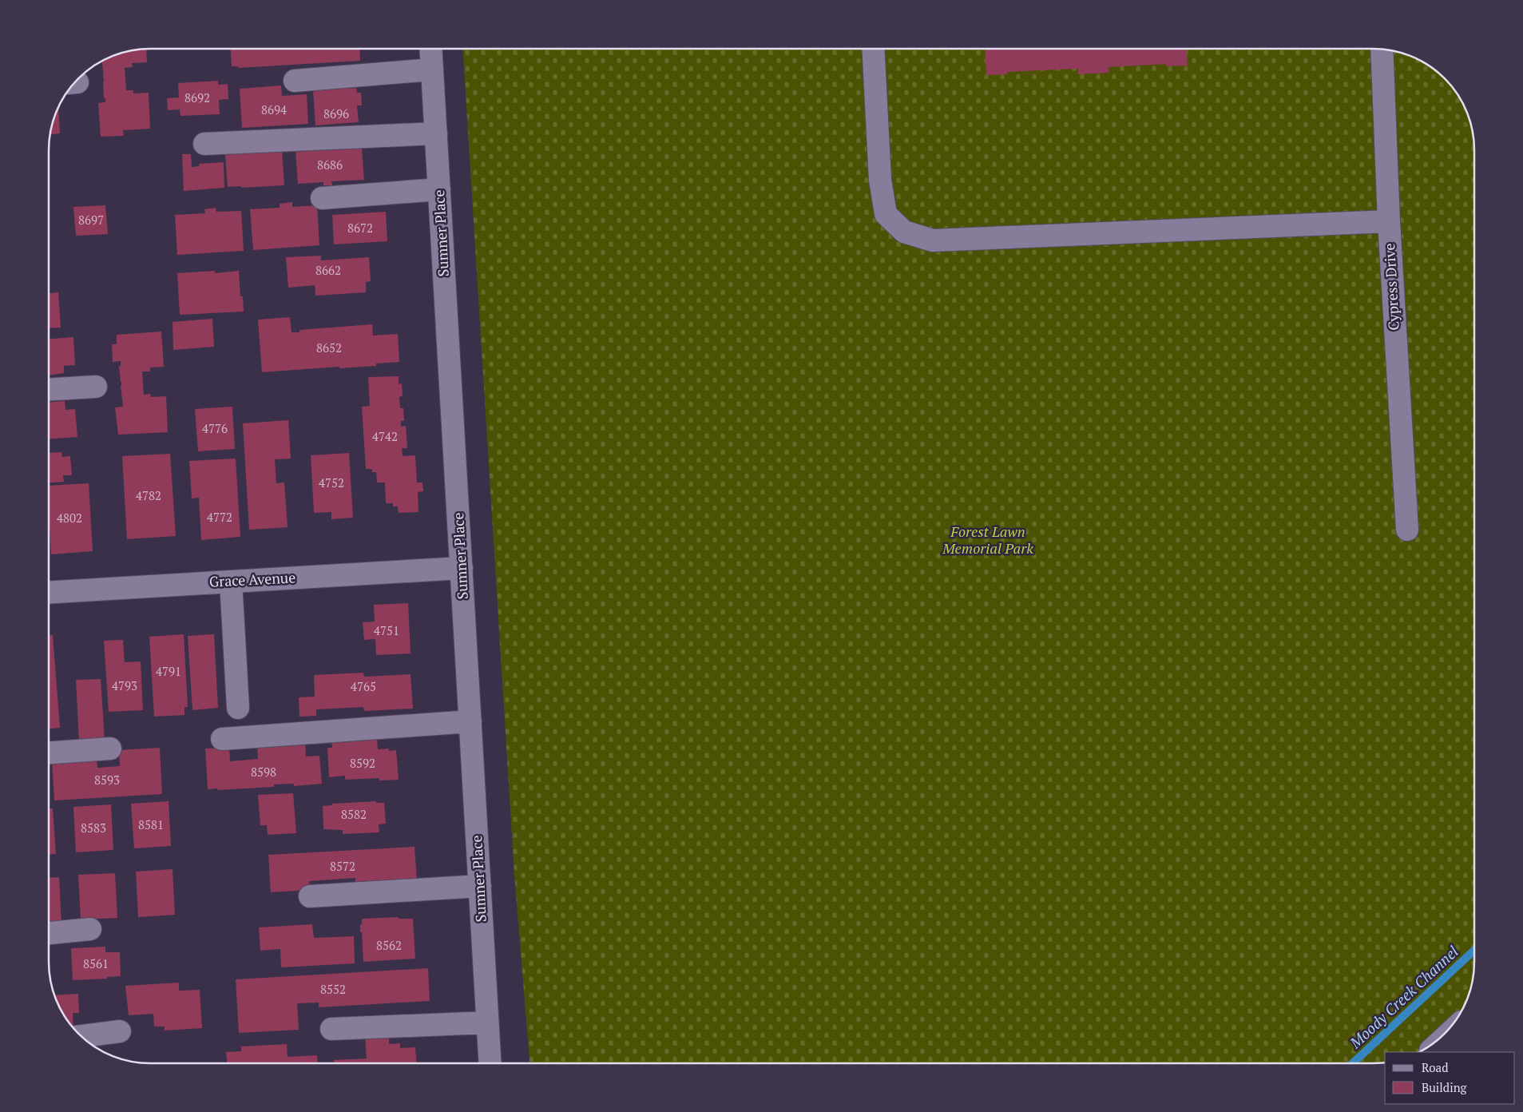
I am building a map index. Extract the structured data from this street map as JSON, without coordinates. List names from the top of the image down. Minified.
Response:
{"streets":{"street":["Sumner Place","Cypress Drive","Grace Avenue"]},"crossings":[["Sumner Place","Grace Avenue"]],"water":["Moody Creek Channel"],"parks":["Forest Lawn Memorial Park"],"house_numbers":["8692","8694","8696","8686","8697","8672","8662","8652","4776","4742","4752","4782","4772","4802","4751","4791","4793","4765","8592","8598","8593","8582","8581","8583","8572","8562","8561","8552"],"legend":["Road","Building"]}
